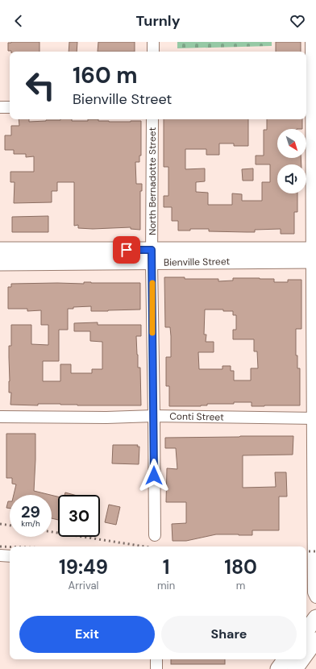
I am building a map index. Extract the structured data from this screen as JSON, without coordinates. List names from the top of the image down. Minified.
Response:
{"streets":{"street":["North Bernadotte Street","Bienville Street","Conti Street"]},"crossings":[["North Bernadotte Street","Bienville Street"],["North Bernadotte Street","Conti Street"]],"north":"bottom right","page":{"header":"Turnly","turn":["160 m","Bienville Street"],"speed":"29 km/h","limit":"30","eta":["19:49","Arrival","1","min","180","m"],"buttons":["Exit","Share"]}}
